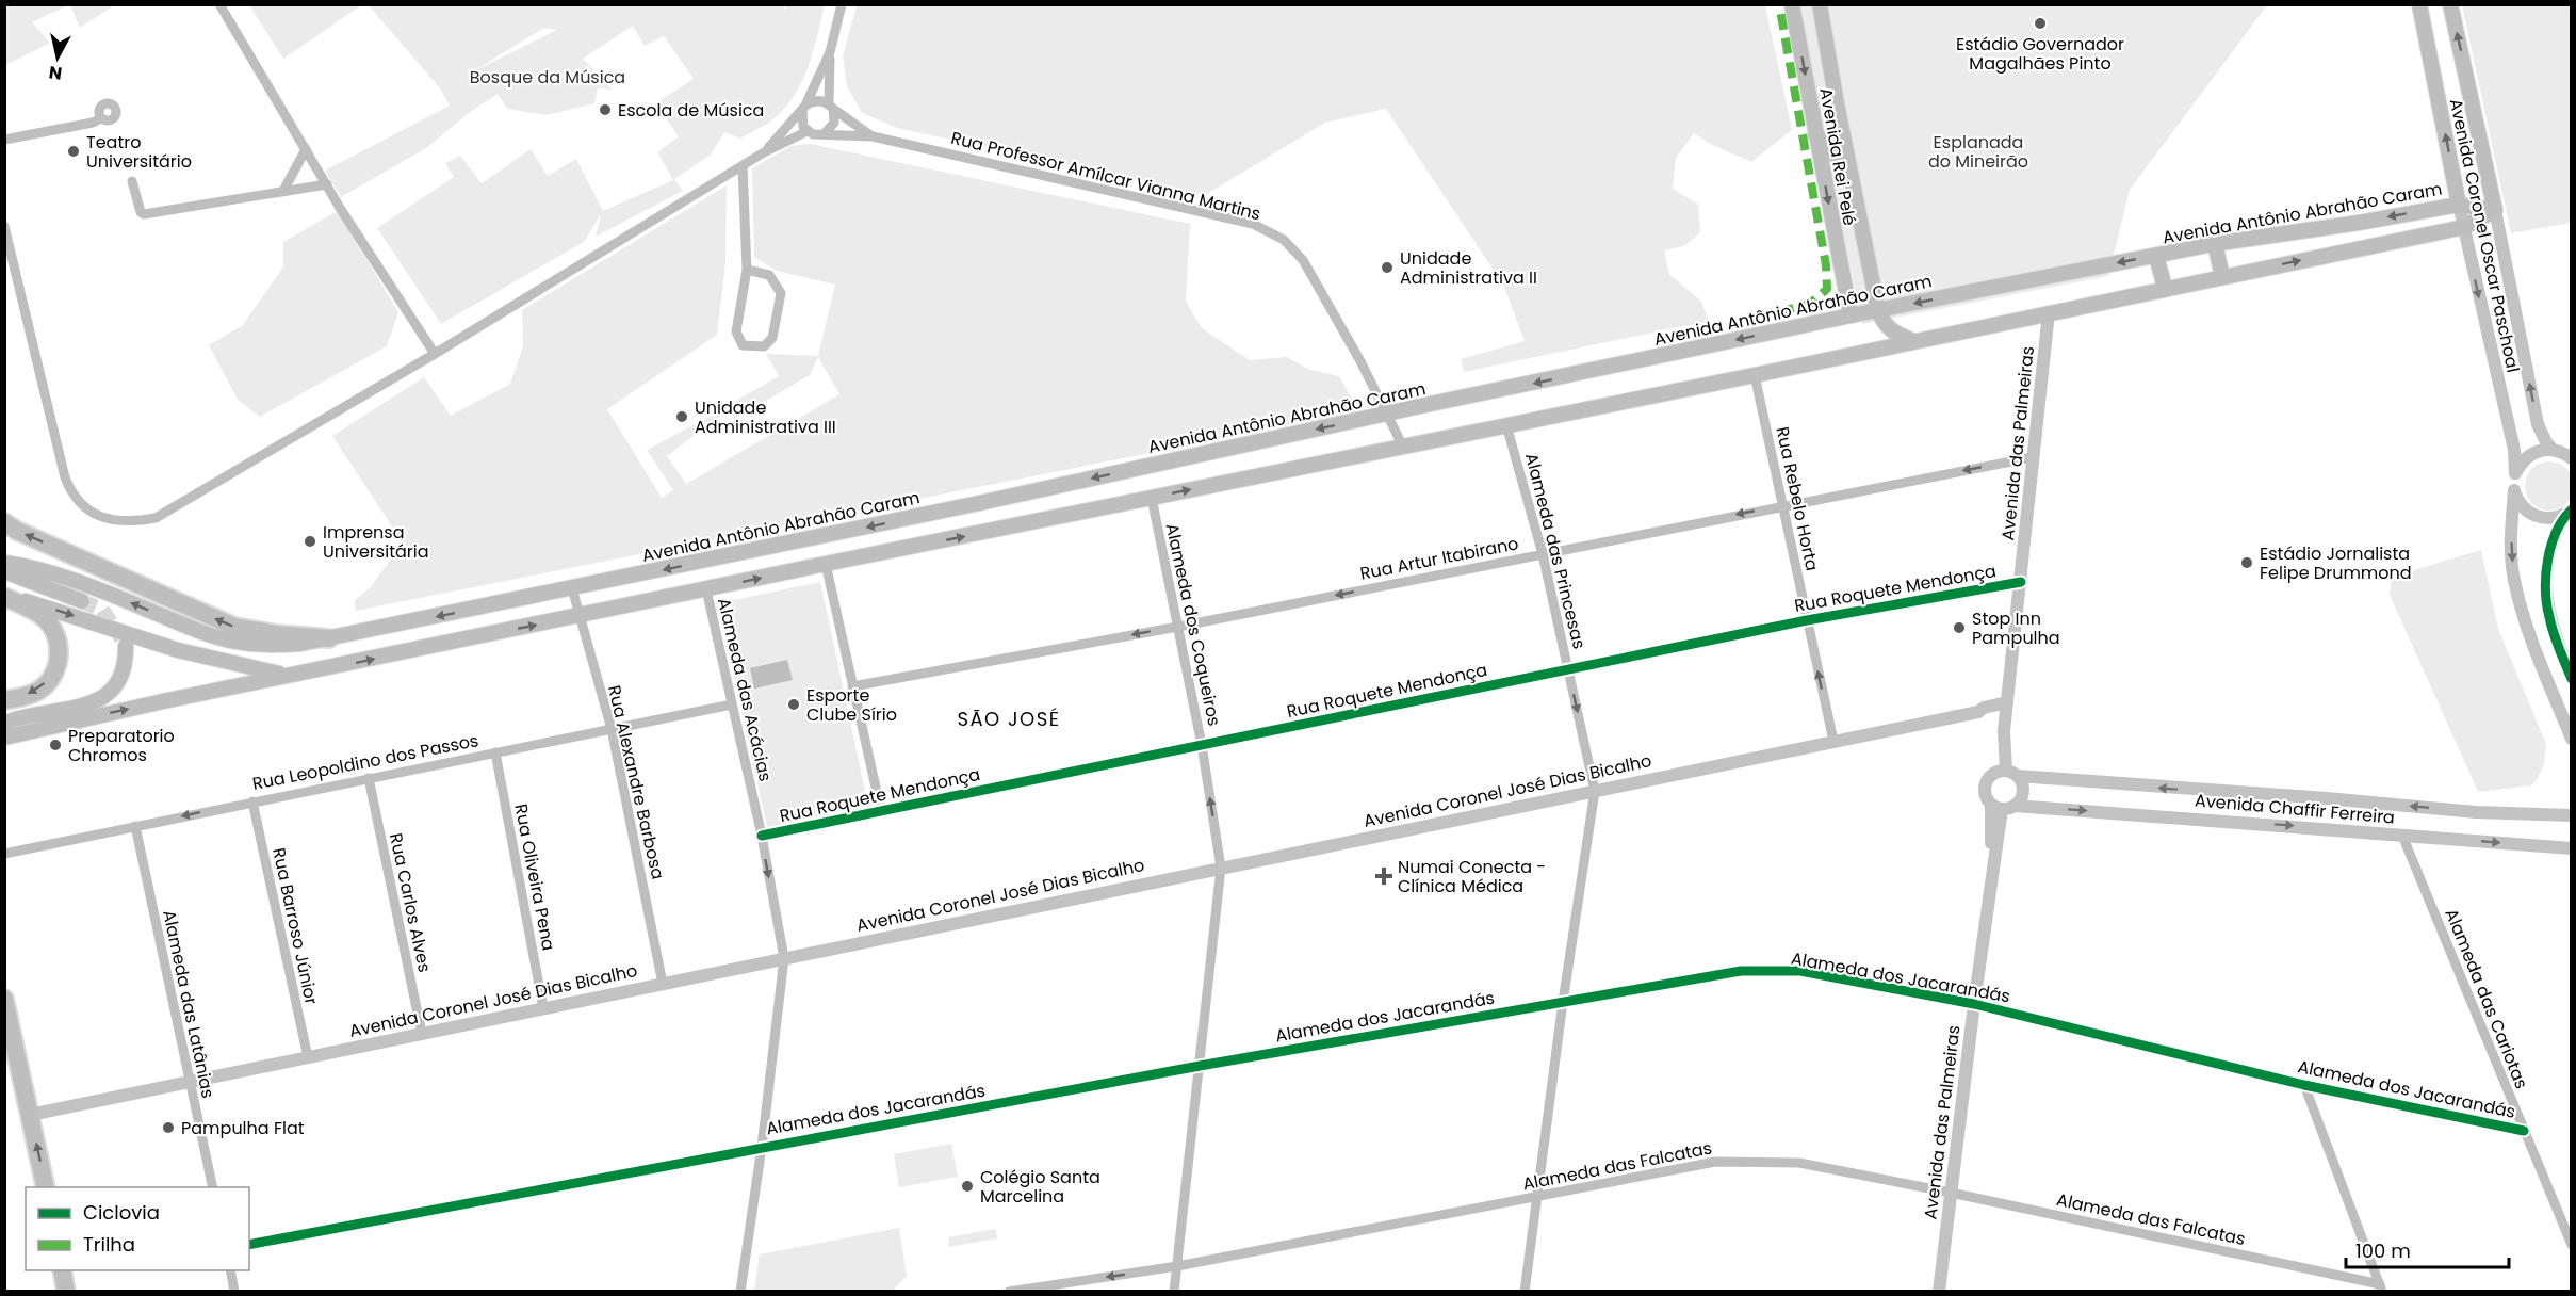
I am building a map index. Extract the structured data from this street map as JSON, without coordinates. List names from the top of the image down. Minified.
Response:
{"streets":{"main road":["Avenida Rei Pelé","Avenida Antônio Abrahão Caram","Avenida Coronel Oscar Paschoal"],"street":["Rua Professor Amílcar Vianna Martins","Avenida das Palmeiras","Rua Rebelo Horta","Alameda das Princesas","Rua Artur Itabirano","Rua Roquete Mendonça","Alameda dos Coqueiros","Alameda das Acácias","Rua Leopoldino dos Passos","Rua Alexandre Barbosa","Avenida Coronel José Dias Bicalho","Avenida Chaffir Ferreira","Rua Oliveira Pena","Rua Carlos Alves","Rua Barroso Júnior","Alameda dos Jacarandás","Alameda das Cariotas","Alameda das Latânias","Alameda das Falcatas"]},"crossings":[["Avenida Rei Pelé","Avenida Antônio Abrahão Caram"],["Rua Professor Amílcar Vianna Martins","Avenida Antônio Abrahão Caram"],["Avenida Antônio Abrahão Caram","Avenida Coronel Oscar Paschoal"],["Avenida Antônio Abrahão Caram","Rua Alexandre Barbosa"],["Avenida das Palmeiras","Rua Artur Itabirano"],["Avenida das Palmeiras","Rua Roquete Mendonça"],["Avenida das Palmeiras","Avenida Coronel José Dias Bicalho"],["Avenida das Palmeiras","Avenida Chaffir Ferreira"],["Avenida das Palmeiras","Alameda dos Jacarandás"],["Avenida das Palmeiras","Alameda das Falcatas"],["Rua Rebelo Horta","Rua Artur Itabirano"],["Rua Rebelo Horta","Rua Roquete Mendonça"],["Rua Rebelo Horta","Avenida Coronel José Dias Bicalho"],["Alameda das Princesas","Rua Artur Itabirano"],["Alameda das Princesas","Rua Roquete Mendonça"],["Alameda das Princesas","Avenida Coronel José Dias Bicalho"],["Alameda das Princesas","Alameda dos Jacarandás"],["Alameda das Princesas","Alameda das Falcatas"],["Rua Artur Itabirano","Alameda dos Coqueiros"],["Rua Roquete Mendonça","Alameda dos Coqueiros"],["Rua Roquete Mendonça","Alameda das Acácias"],["Alameda dos Coqueiros","Avenida Coronel José Dias Bicalho"],["Alameda dos Coqueiros","Alameda dos Jacarandás"],["Alameda dos Coqueiros","Alameda das Falcatas"],["Alameda das Acácias","Rua Leopoldino dos Passos"],["Alameda das Acácias","Avenida Coronel José Dias Bicalho"],["Alameda das Acácias","Alameda dos Jacarandás"],["Rua Leopoldino dos Passos","Rua Alexandre Barbosa"],["Rua Leopoldino dos Passos","Rua Oliveira Pena"],["Rua Leopoldino dos Passos","Rua Carlos Alves"],["Rua Leopoldino dos Passos","Rua Barroso Júnior"],["Rua Leopoldino dos Passos","Alameda das Latânias"],["Rua Alexandre Barbosa","Avenida Coronel José Dias Bicalho"],["Avenida Coronel José Dias Bicalho","Rua Oliveira Pena"],["Avenida Coronel José Dias Bicalho","Rua Carlos Alves"],["Avenida Coronel José Dias Bicalho","Rua Barroso Júnior"],["Avenida Coronel José Dias Bicalho","Alameda das Latânias"],["Avenida Chaffir Ferreira","Alameda das Cariotas"],["Alameda dos Jacarandás","Alameda das Cariotas"]],"one_way":["Rua Artur Itabirano"],"districts":["SÃO JOSÉ"],"parks":["Bosque da Música","Esplanada do Mineirão"],"places":{"other":["Estádio Governador Magalhães Pinto","Escola de Música","Teatro Universitário","Unidade Administrativa II","Unidade Administrativa III","Imprensa Universitária","Estádio Jornalista Felipe Drummond","Stop Inn Pampulha","Esporte Clube Sírio","Preparatorio Chromos","Pampulha Flat","Colégio Santa Marcelina"],"health":["Numai Conecta - Clínica Médica"]},"legend":["Ciclovia","Trilha"],"scale_bar":"100 m","north":"bottom"}
